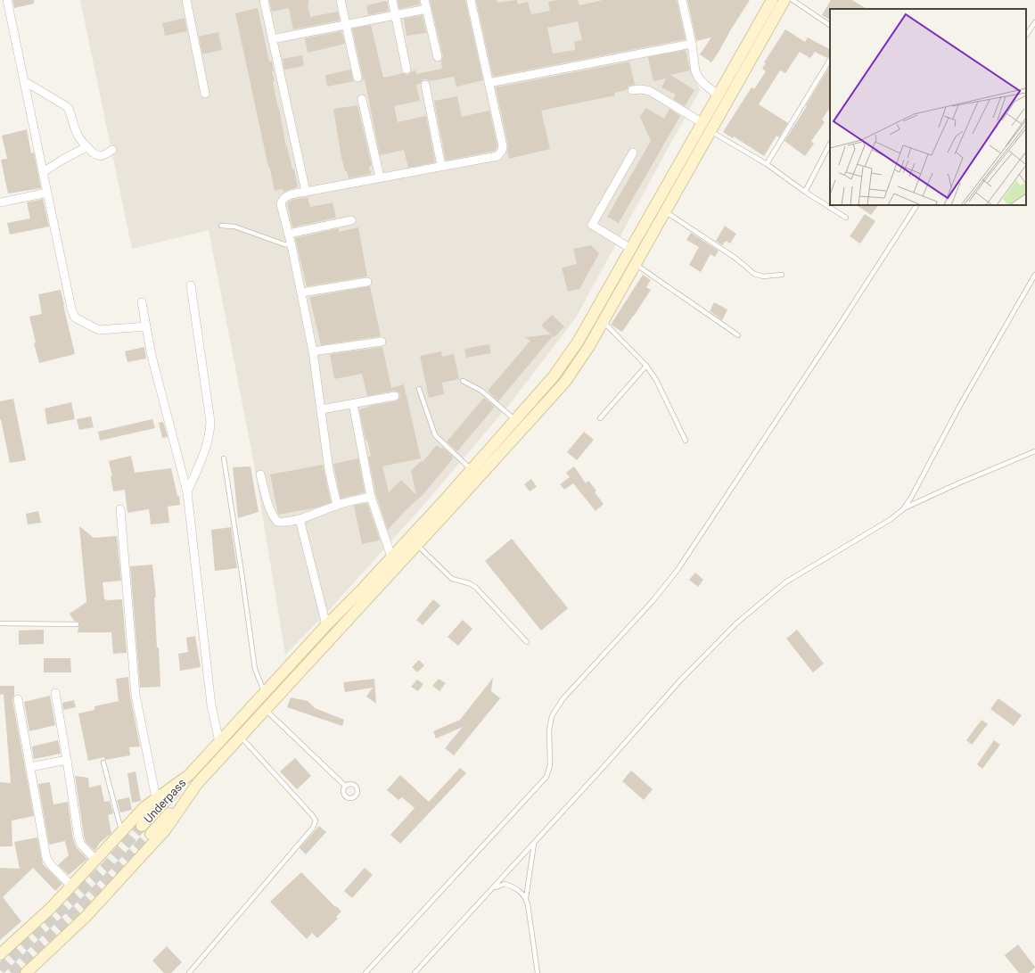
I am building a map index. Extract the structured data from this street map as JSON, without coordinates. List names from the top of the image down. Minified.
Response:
{"streets":{"main road":["Underpass"]}}
